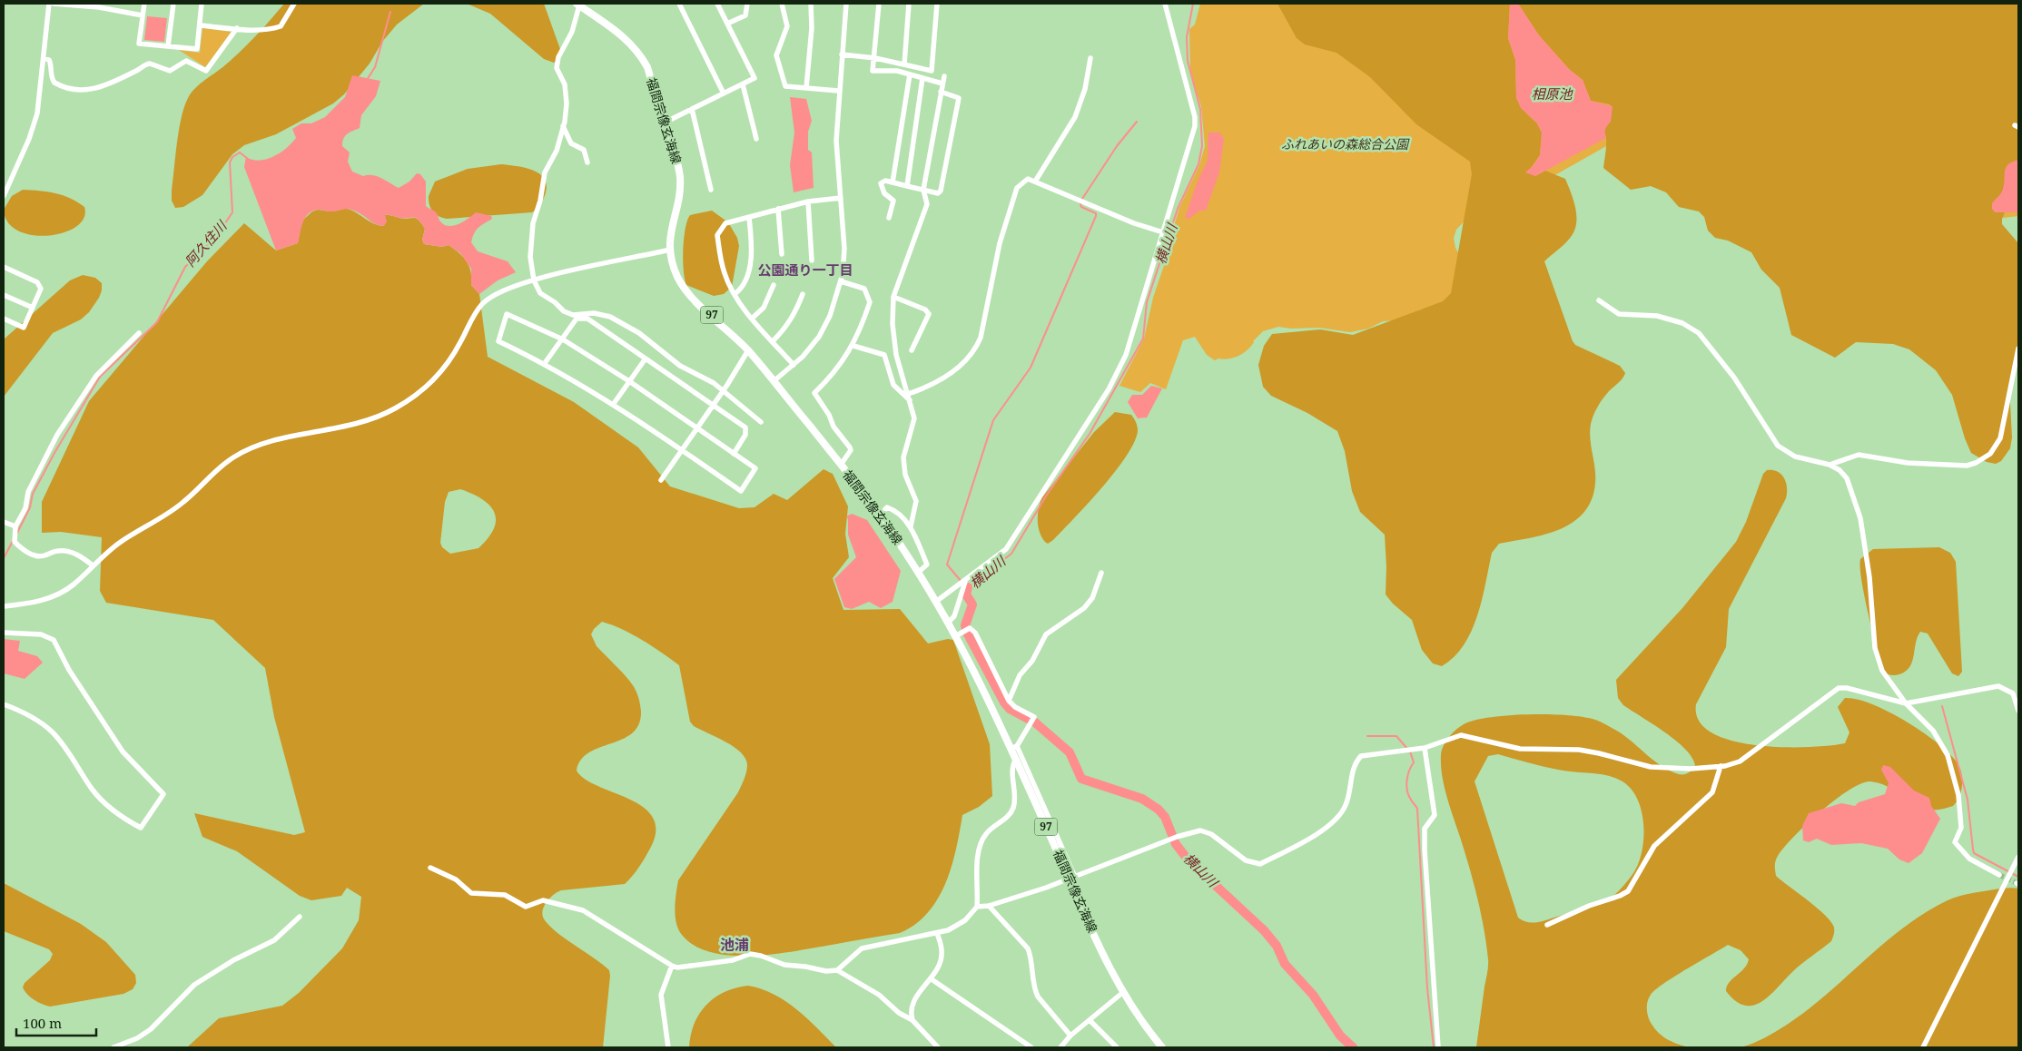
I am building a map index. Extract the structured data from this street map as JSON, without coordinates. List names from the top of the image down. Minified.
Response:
{"streets":{"main road":["福間宗像玄海線","97"]},"districts":["公園通り一丁目","池浦"],"water":["相原池","阿久住川","横山川"],"parks":["ふれあいの森総合公園"],"scale_bar":"100 m"}
